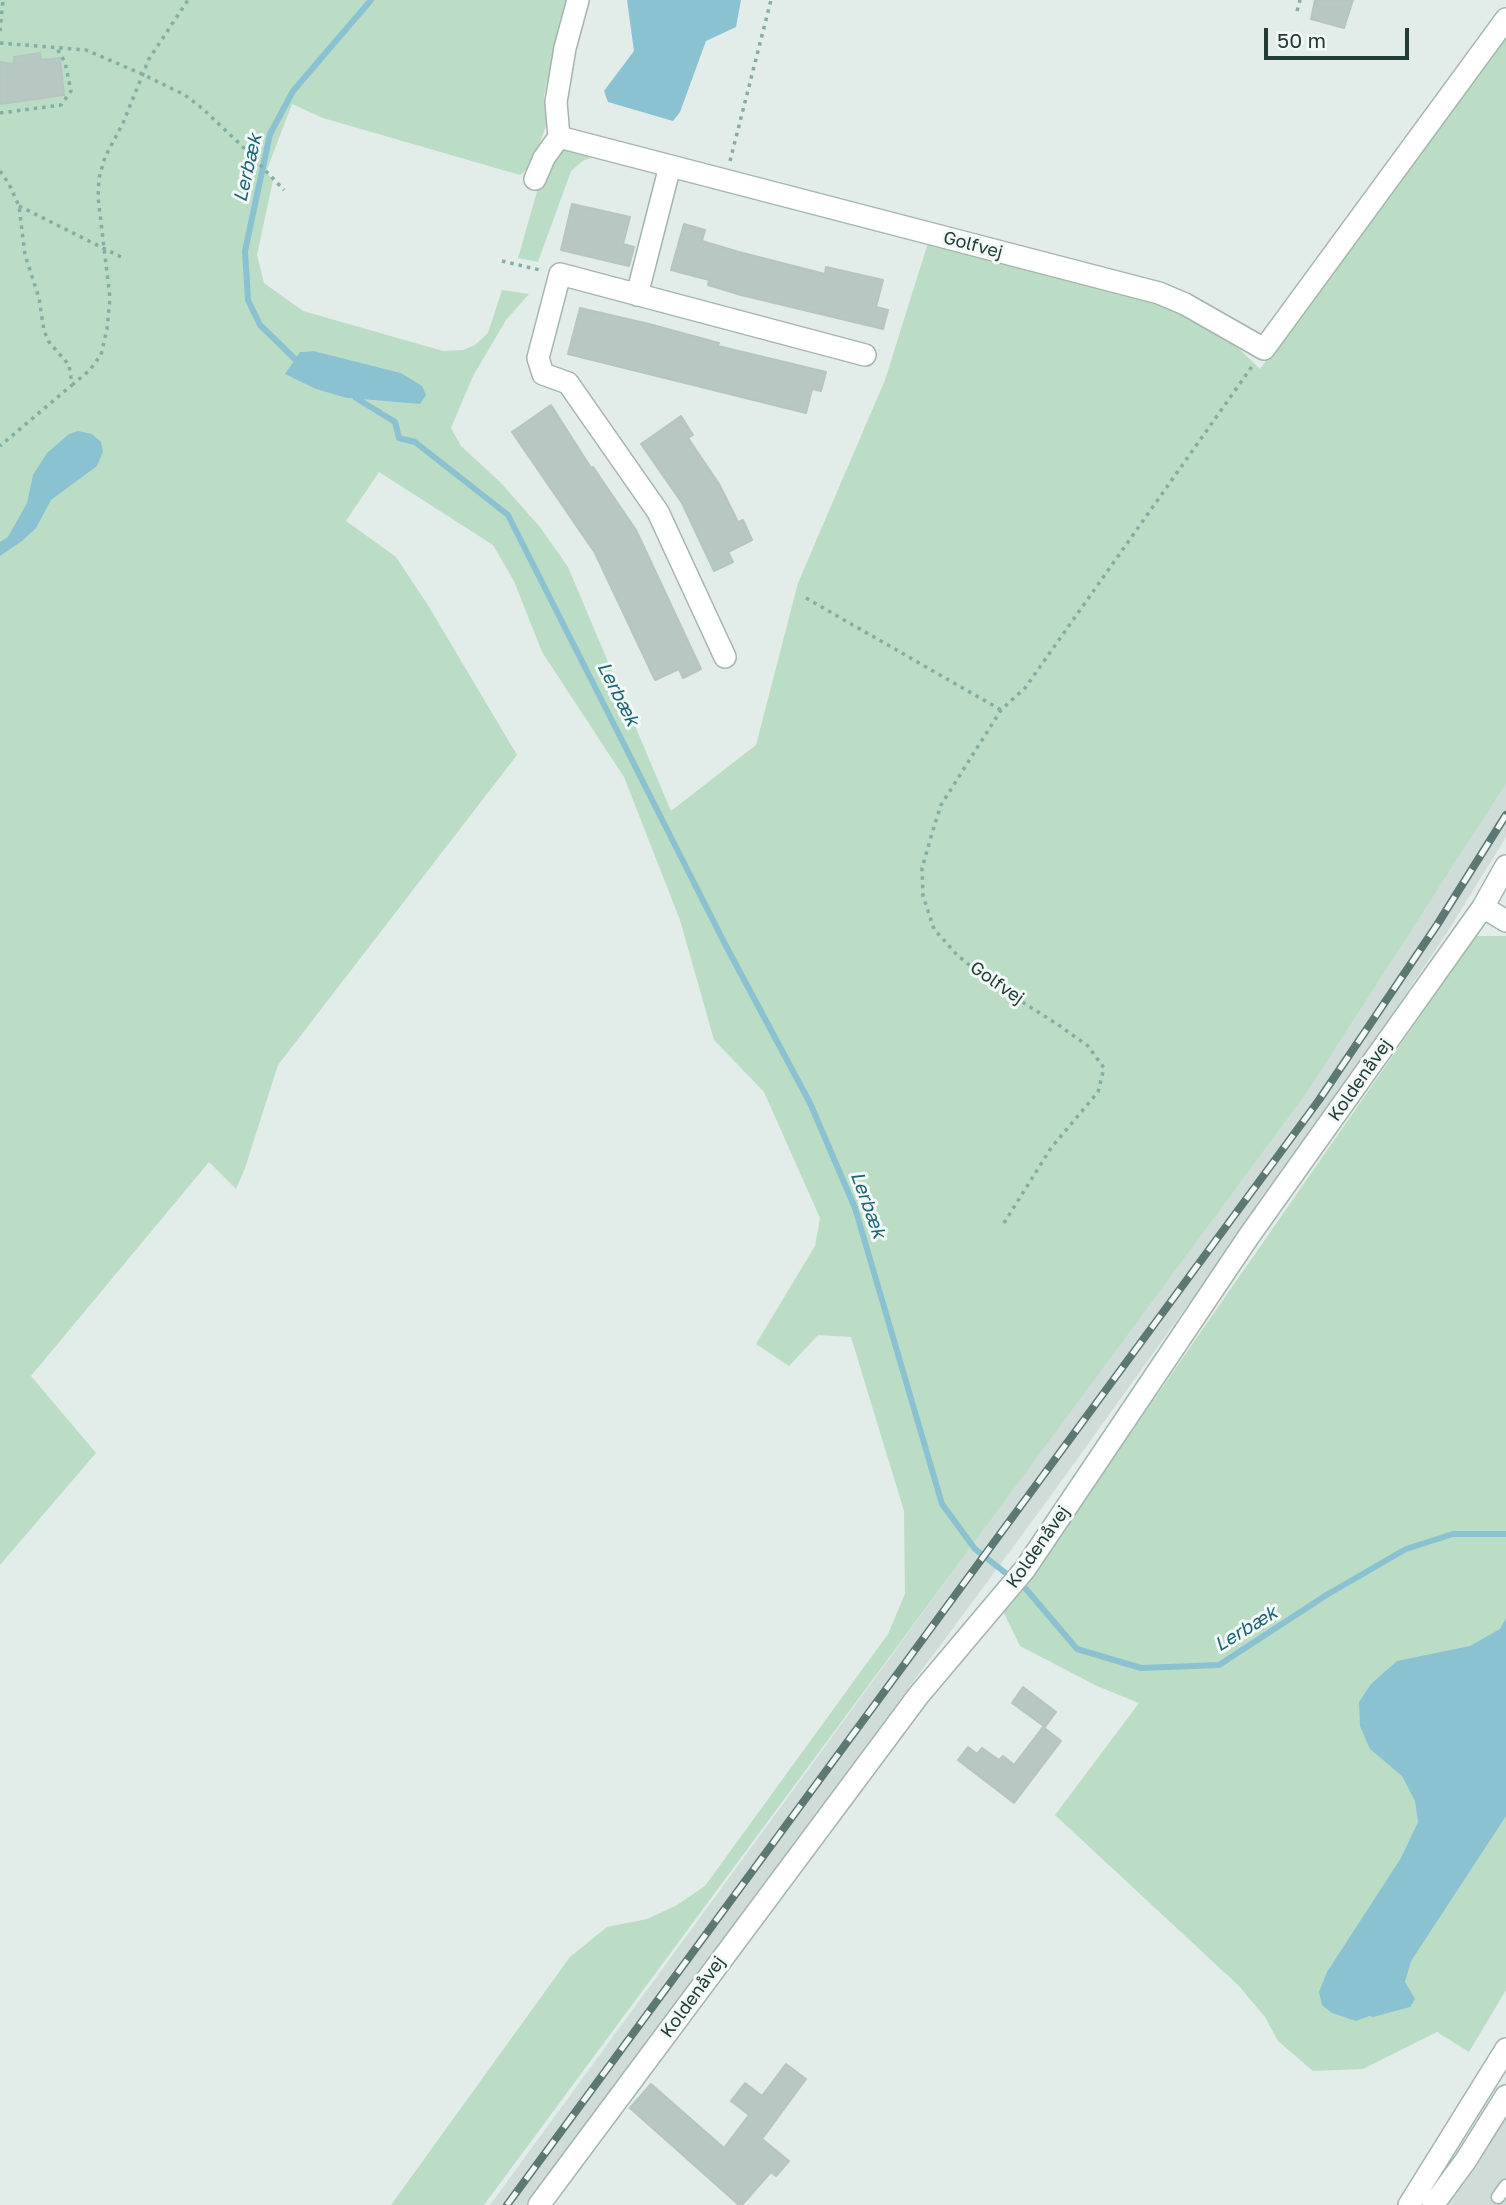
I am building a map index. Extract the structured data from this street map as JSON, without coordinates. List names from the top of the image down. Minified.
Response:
{"streets":{"street":["Golfvej","Koldenåvej"]},"water":["Lerbæk"],"scale_bar":"50 m"}
